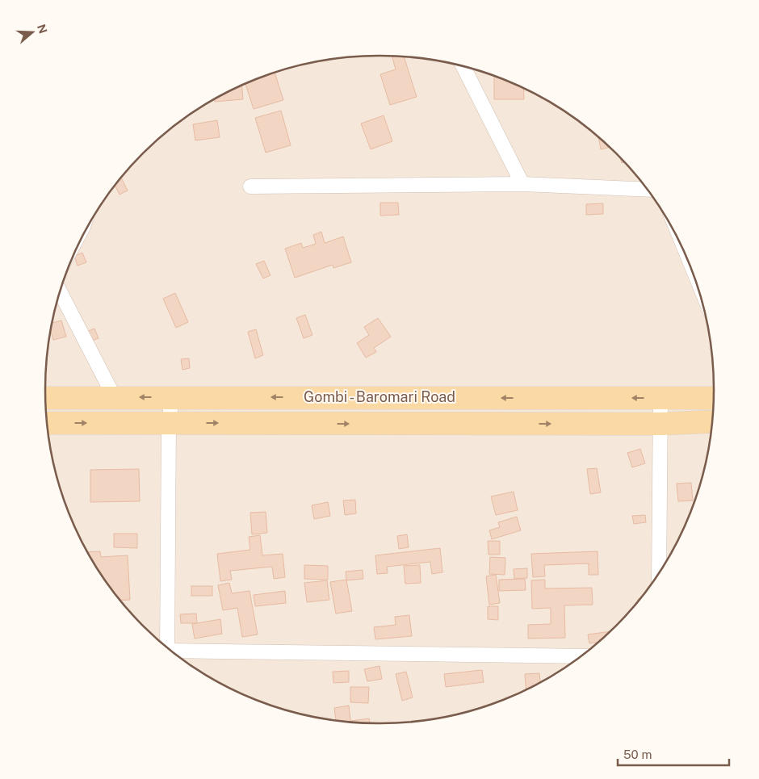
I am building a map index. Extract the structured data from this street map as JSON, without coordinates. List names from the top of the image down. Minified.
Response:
{"streets":{"main road":["Gombi - Baromari Road"]},"scale_bar":"50 m","north":"right"}
